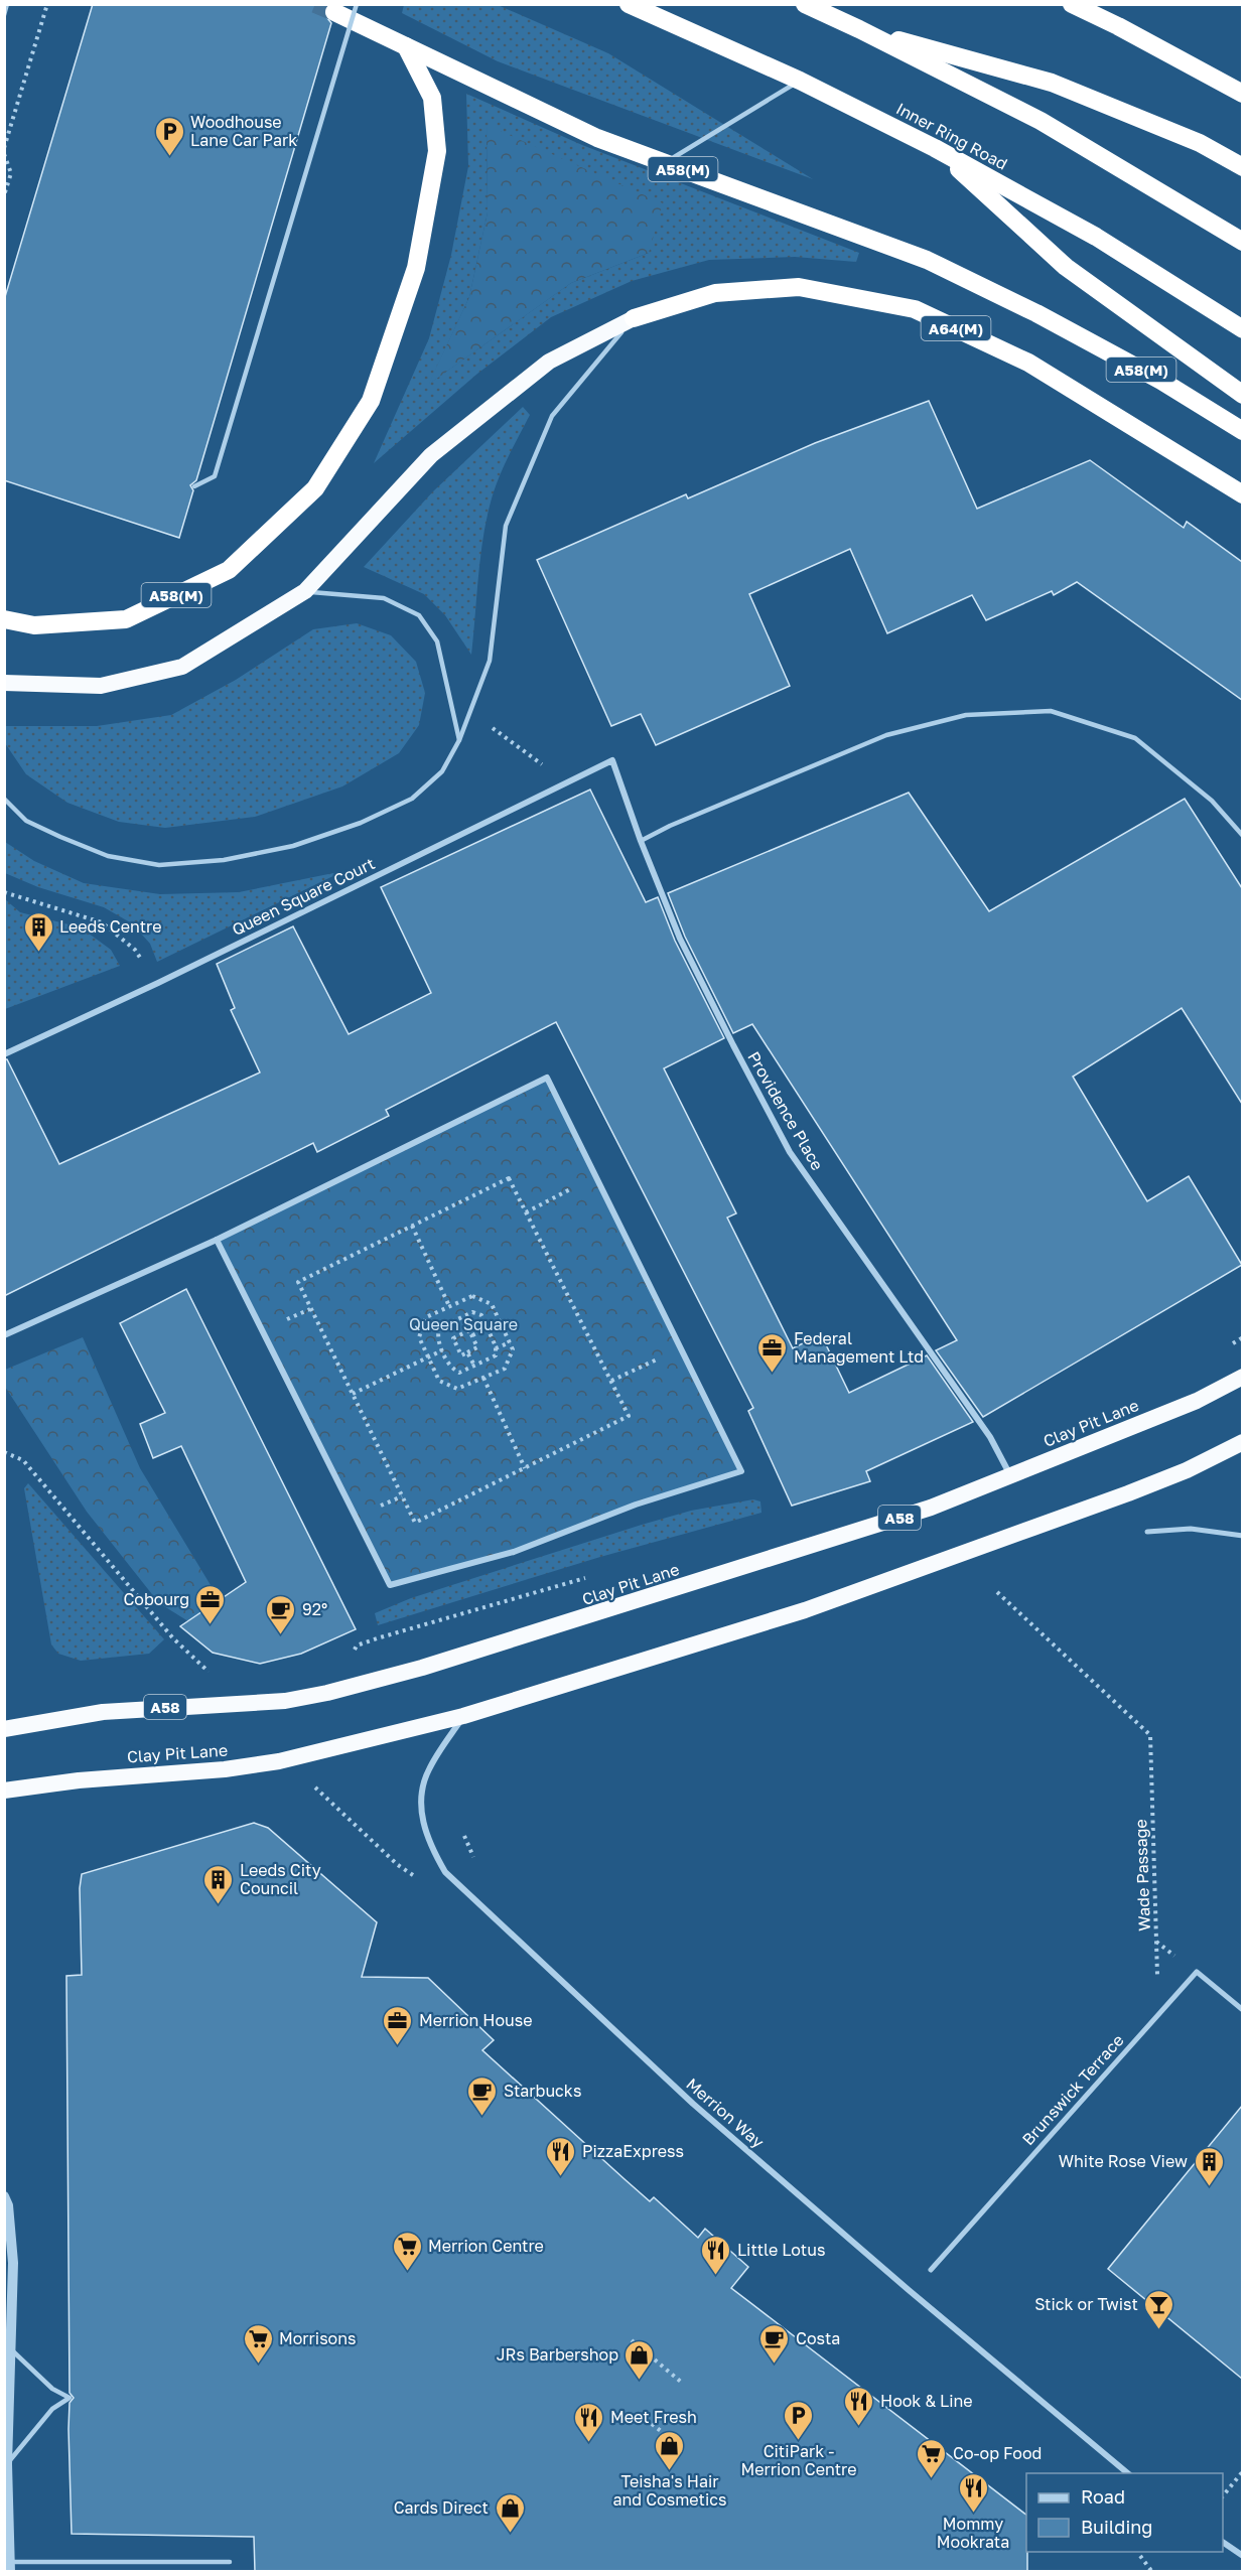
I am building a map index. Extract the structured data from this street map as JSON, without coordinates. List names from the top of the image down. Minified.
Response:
{"streets":{"highway":["Inner Ring Road","A58(M)","A64(M)","Clay Pit Lane","A58"],"street":["Queen Square Court","Providence Place","Brunswick Terrace","Merrion Way"],"path":["Wade Passage"]},"crossings":[["Inner Ring Road","A58(M)"],["Queen Square Court","Providence Place"],["Providence Place","Clay Pit Lane"],["Clay Pit Lane","Merrion Way"],["Wade Passage","Brunswick Terrace"]],"parks":["Queen Square"],"places":{"parking":["Woodhouse Lane Car Park","CitiPark - Merrion Centre"],"building":["Leeds Centre","Leeds City Council","White Rose View"],"office":["Federal Management Ltd","Cobourg","Merrion House"],"cafe":["92°","Starbucks","Costa"],"restaurant":["PizzaExpress","Little Lotus","Hook & Line","Meet Fresh","Mommy Mookrata"],"supermarket":["Merrion Centre","Morrisons","Co-op Food"],"bar":["Stick or Twist"],"shop":["JRs Barbershop","Teisha's Hair and Cosmetics","Cards Direct"]},"legend":["Road","Building"]}
